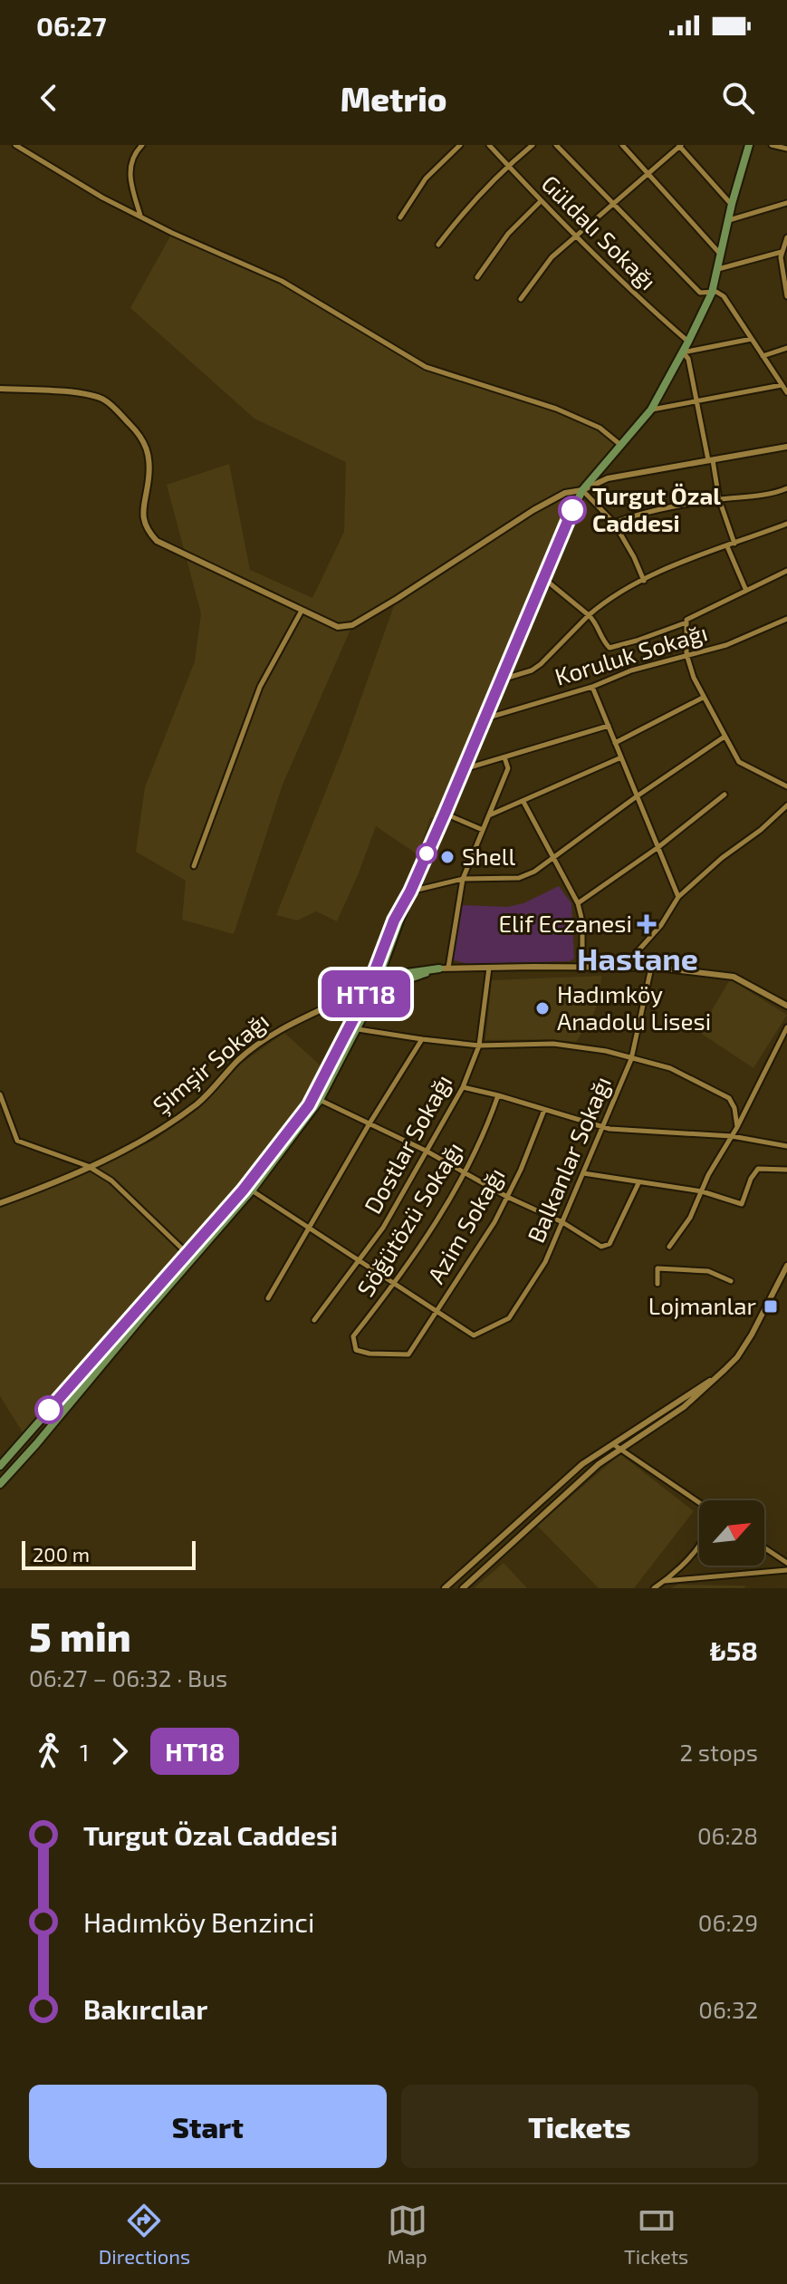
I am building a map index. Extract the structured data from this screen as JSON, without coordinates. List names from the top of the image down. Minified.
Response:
{"streets":{"street":["Güldalı Sokağı","Koruluk Sokağı","Şimşir Sokağı","Dostlar Sokağı","Balkanlar Sokağı","Söğütözü Sokağı","Azim Sokağı"]},"crossings":[["Balkanlar Sokağı","Azim Sokağı"],["Söğütözü Sokağı","Azim Sokağı"]],"districts":["Hastane"],"places":{"other":["Turgut Özal Caddesi","Shell","Hadımköy Anadolu Lisesi"],"health":["Elif Eczanesi"],"transit":["Lojmanlar"]},"lines":["bus line HT18"],"scale_bar":"200 m","north":"top right","page":{"status":"06:27","header":"Metrio","on_map":"HT18","scale":"200 m","heading":["5 min","06:27 – 06:32 · Bus","₺58"],"legs":["1","HT18","2 stops"],"list":[{"name":"Turgut Özal Caddesi","value":"06:28"},{"name":"Hadımköy Benzinci","value":"06:29"},{"name":"Bakırcılar","value":"06:32"}],"buttons":["Start","Tickets"],"tabs":["Directions","Map","Tickets"]}}
